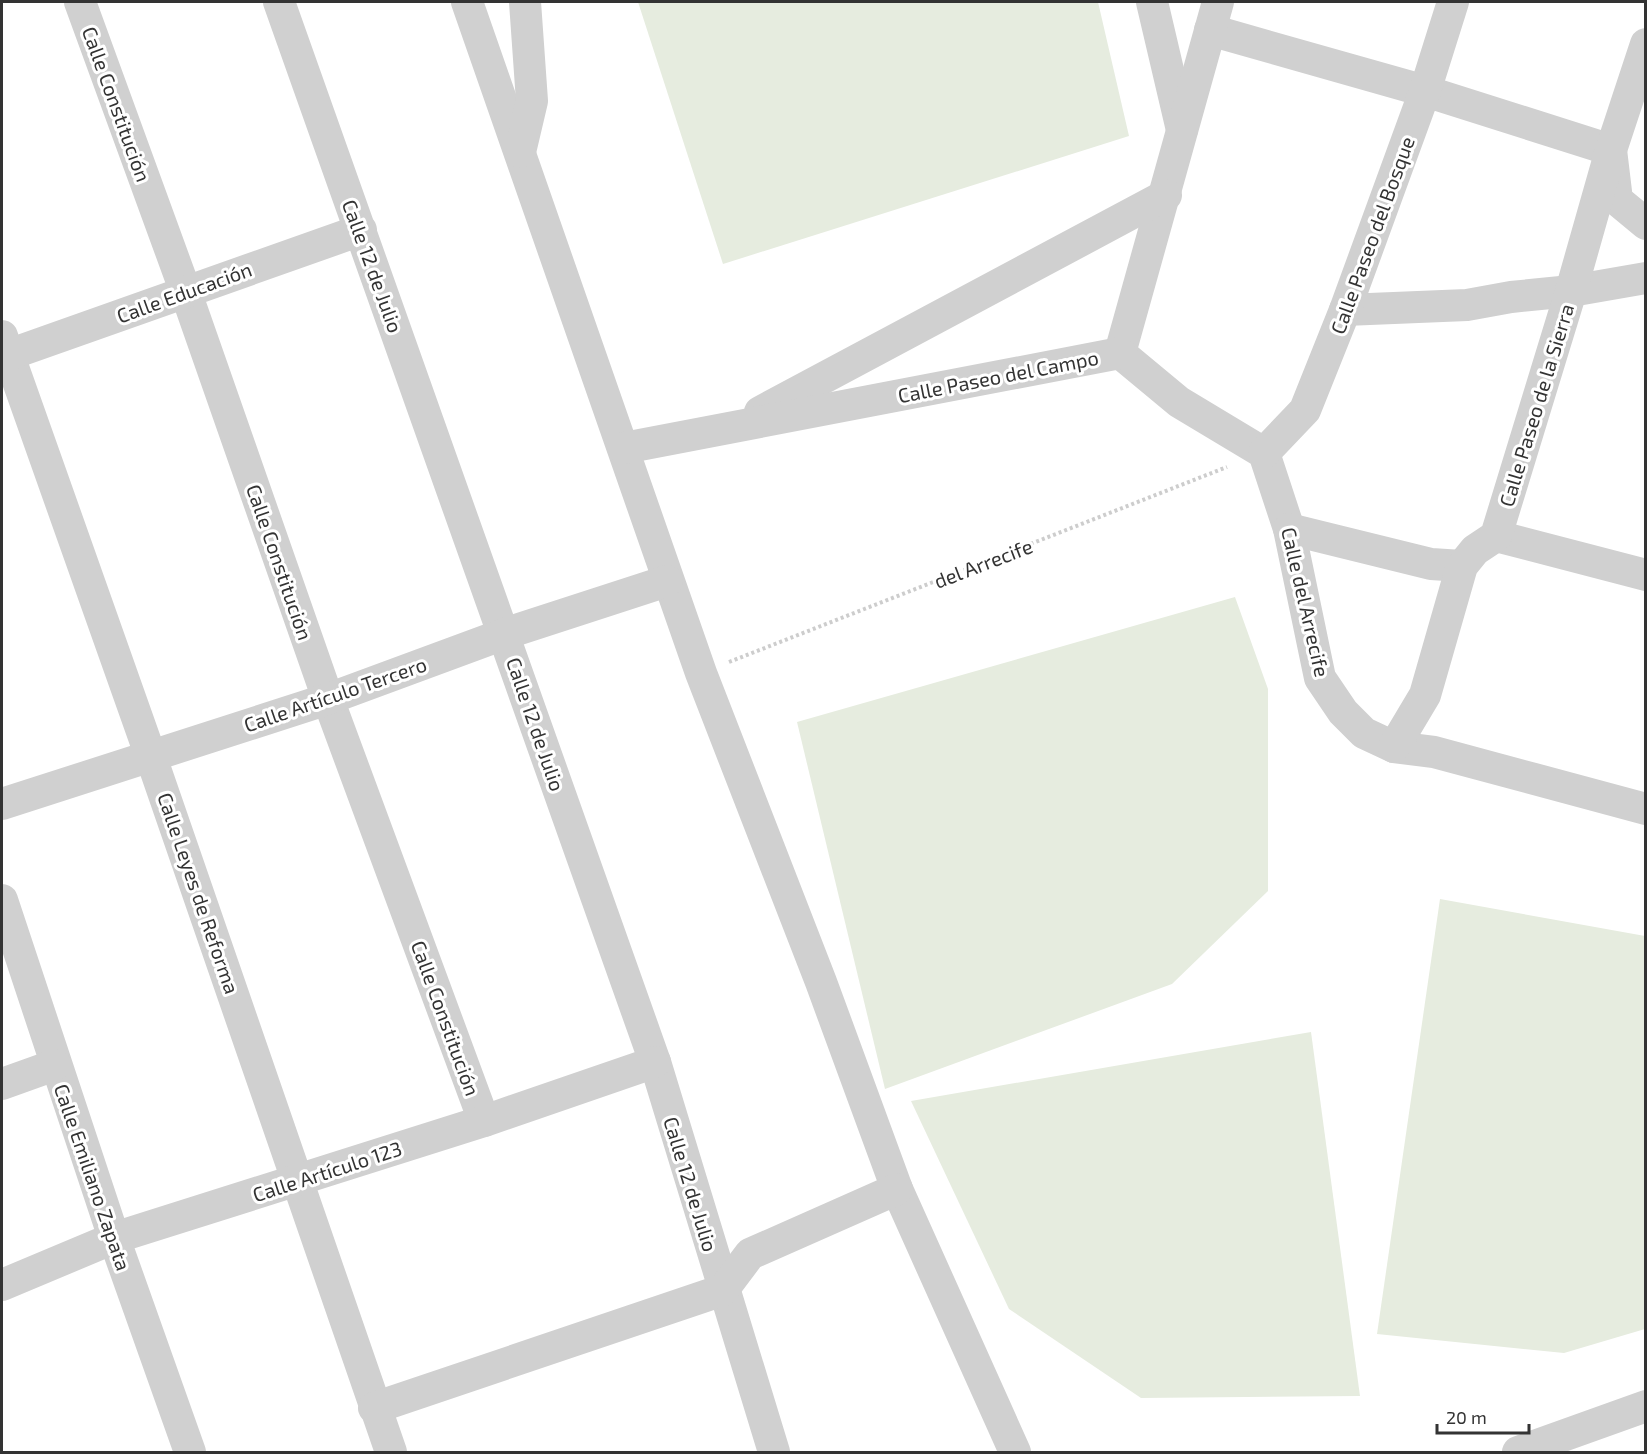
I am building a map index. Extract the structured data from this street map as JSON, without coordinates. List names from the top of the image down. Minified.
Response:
{"streets":{"street":["Calle Constitución","Calle Paseo del Bosque","Calle 12 de Julio","Calle Educación","Calle Paseo del Campo","Calle Paseo de la Sierra","Calle del Arrecife","Calle Artículo Tercero","Calle Leyes de Reforma","Calle Artículo 123","Calle Emiliano Zapata"],"path":["del Arrecife"]},"crossings":[["Calle Constitución","Calle Educación"],["Calle Constitución","Calle Artículo Tercero"],["Calle Constitución","Calle Artículo 123"],["Calle Paseo del Bosque","del Arrecife"],["Calle Paseo del Bosque","Calle del Arrecife"],["Calle 12 de Julio","Calle Educación"],["Calle 12 de Julio","Calle Artículo Tercero"],["Calle 12 de Julio","Calle Artículo 123"],["Calle Educación","Calle Leyes de Reforma"],["del Arrecife","Calle del Arrecife"],["Calle Artículo Tercero","Calle Leyes de Reforma"],["Calle Leyes de Reforma","Calle Artículo 123"],["Calle Artículo 123","Calle Emiliano Zapata"]],"scale_bar":"20 m"}
